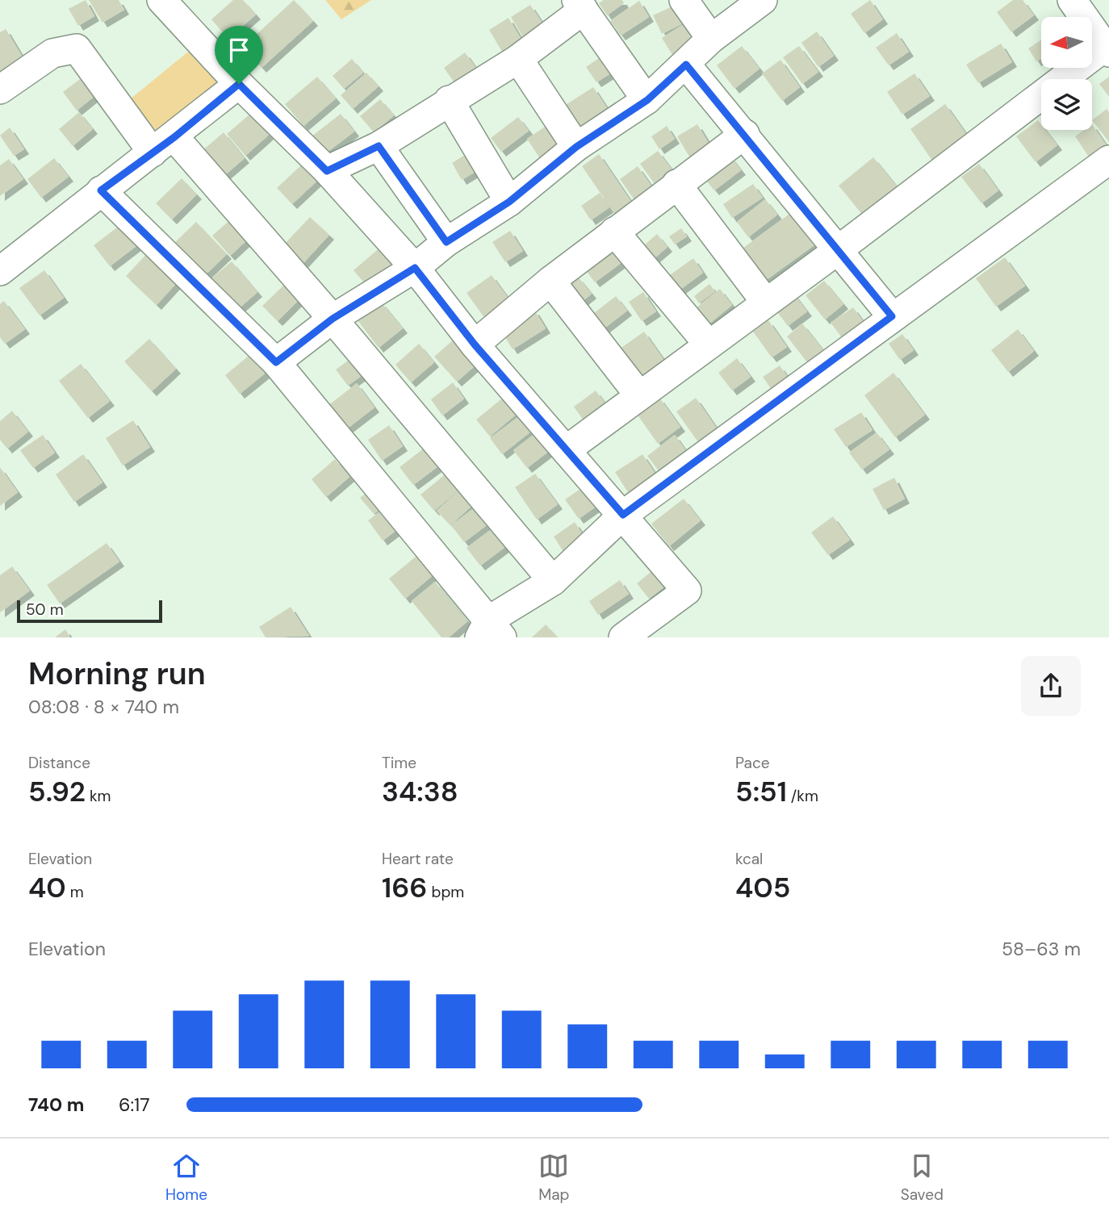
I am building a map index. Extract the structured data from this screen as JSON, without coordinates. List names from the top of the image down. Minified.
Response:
{"scale_bar":"50 m","north":"left","page":{"scale":"50 m","heading":["Morning run","08:08 · 8 × 740 m"],"stats":[["Distance","5.92 km"],["Time","34:38"],["Pace","5:51 /km"],["Elevation","40 m"],["Heart rate","166 bpm"],["kcal","405"]],"chart":["Elevation","58–63 m"],"list":[{"name":"740 m","note":"6:17"}],"tabs":["Home","Map","Saved"]}}
